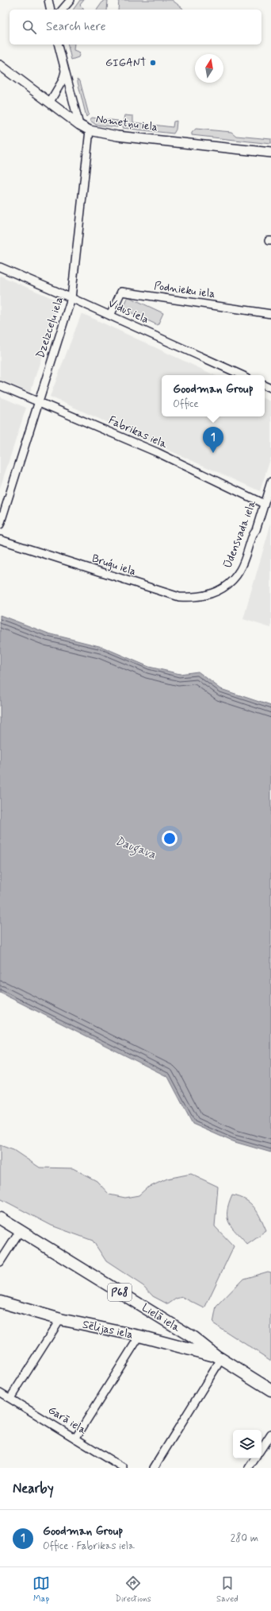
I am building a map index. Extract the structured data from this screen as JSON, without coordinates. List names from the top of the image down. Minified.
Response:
{"streets":{"main road":["P68","Lielā iela","Sēlijas iela"],"street":["Nometņu iela","Podnieku iela","Vidus iela","Dzelzceļu iela","Fabrikas iela","Ūdensvada iela","Bruģu iela","Garā iela"]},"crossings":[["Nometņu iela","Dzelzceļu iela"],["Podnieku iela","Vidus iela"],["Vidus iela","Dzelzceļu iela"],["Dzelzceļu iela","Fabrikas iela"],["Fabrikas iela","Ūdensvada iela"],["Ūdensvada iela","Bruģu iela"],["Lielā iela","Sēlijas iela"]],"water":["Daugava"],"places":["GIGANT"],"north":"top","page":{"search":"Search here","popup":["Goodman Group","Office"],"pins":"1","heading":"Nearby","list":[{"mark":"1","name":"Goodman Group","note":"Office · Fabrikas iela","value":"280 m"}],"nav":["Map","Directions","Saved"]}}
